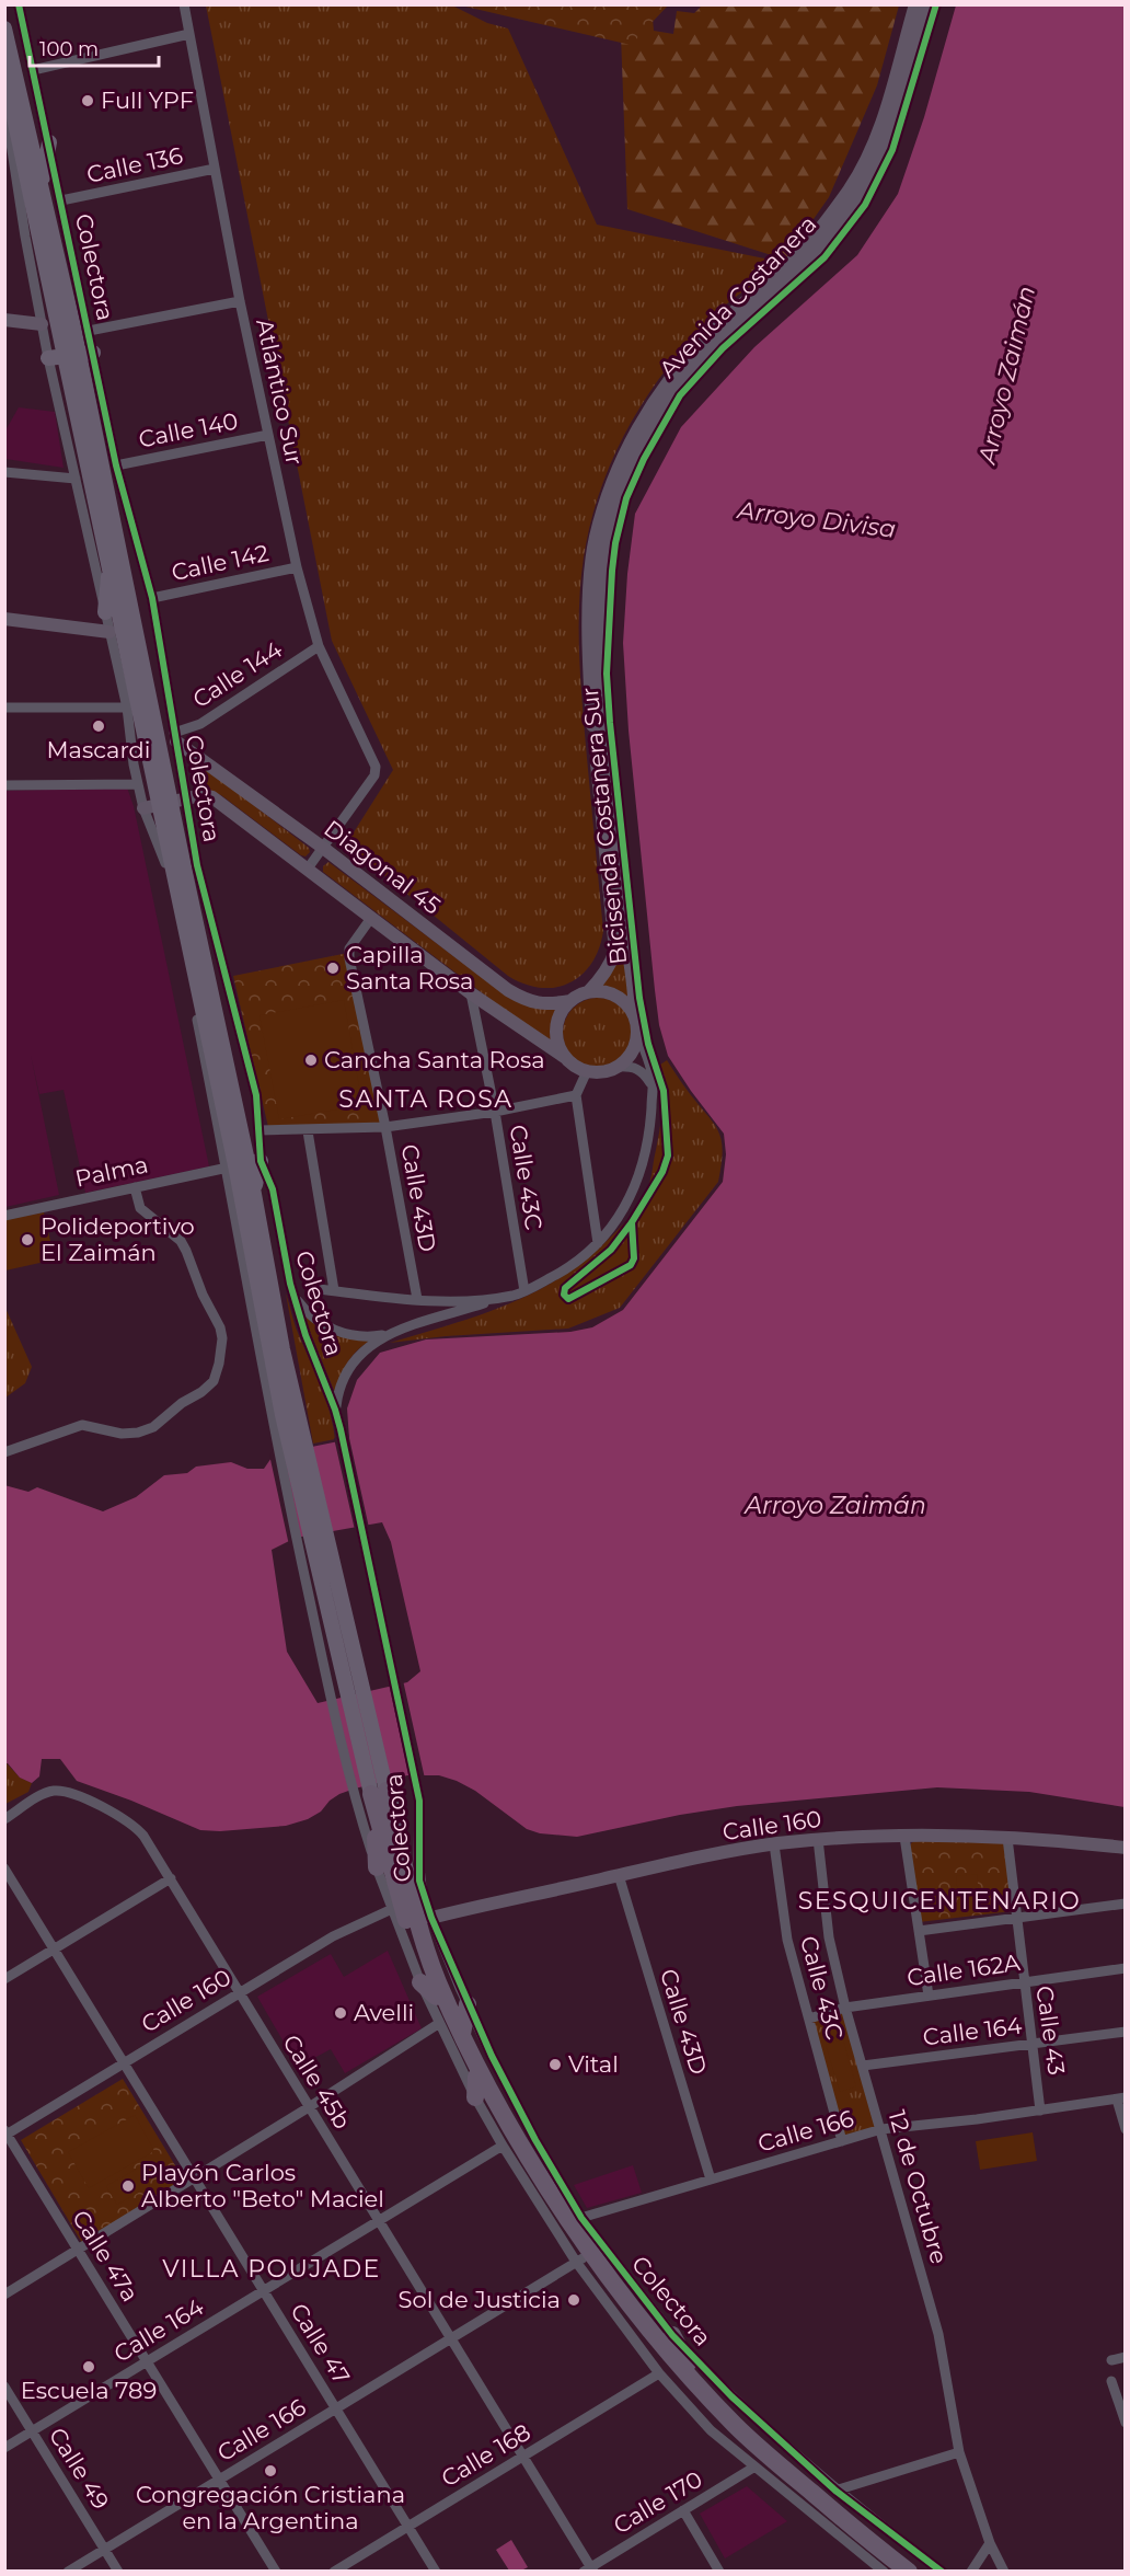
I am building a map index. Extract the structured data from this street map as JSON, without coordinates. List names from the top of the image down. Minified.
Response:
{"streets":{"main road":["Avenida Costanera","Diagonal 45","Calle 160"],"street":["Calle 136","Colectora","Atlántico Sur","Calle 140","Calle 142","Calle 144","Palma","Calle 43C","Calle 43D","Calle 162A","Calle 43","Calle 164","Calle 45b","Calle 166","12 de Octubre","Calle 47a","Calle 47","Calle 168","Calle 49","Calle 170"],"cycle path":["Bicisenda Costanera Sur"]},"crossings":[["Calle 136","Colectora"],["Calle 136","Atlántico Sur"],["Colectora","Calle 140"],["Colectora","Calle 142"],["Colectora","Calle 144"],["Colectora","Diagonal 45"],["Colectora","Palma"],["Colectora","Calle 160"],["Colectora","Calle 166"],["Avenida Costanera","Diagonal 45"],["Atlántico Sur","Calle 140"],["Atlántico Sur","Calle 142"],["Atlántico Sur","Calle 144"],["Atlántico Sur","Diagonal 45"],["Calle 144","Diagonal 45"],["Diagonal 45","Calle 43C"],["Diagonal 45","Calle 43D"],["Calle 43C","Calle 160"],["Calle 43C","Calle 162A"],["Calle 43C","Calle 166"],["Calle 43D","Calle 160"],["Calle 43D","Calle 166"],["Calle 160","Calle 43"],["Calle 160","Calle 45b"],["Calle 160","12 de Octubre"],["Calle 160","Calle 47a"],["Calle 160","Calle 47"],["Calle 162A","Calle 43"],["Calle 162A","12 de Octubre"],["Calle 43","Calle 164"],["Calle 43","Calle 166"],["Calle 164","Calle 45b"],["Calle 164","12 de Octubre"],["Calle 164","Calle 47a"],["Calle 164","Calle 47"],["Calle 164","Calle 49"],["Calle 45b","Calle 166"],["Calle 45b","Calle 168"],["Calle 45b","Calle 170"],["Calle 166","12 de Octubre"],["Calle 166","Calle 47a"],["Calle 166","Calle 47"],["Calle 166","Calle 49"],["Calle 47","Calle 168"]],"districts":["SANTA ROSA","SESQUICENTENARIO","VILLA POUJADE"],"water":["Arroyo Zaimán","Arroyo Divisa"],"places":["Full YPF","Mascardi","Capilla Santa Rosa","Cancha Santa Rosa","Polideportivo El Zaimán","Avelli","Vital","Playón Carlos Alberto \"Beto\" Maciel","Sol de Justicia","Escuela 789","Congregación Cristiana en la Argentina"],"scale_bar":"100 m"}
